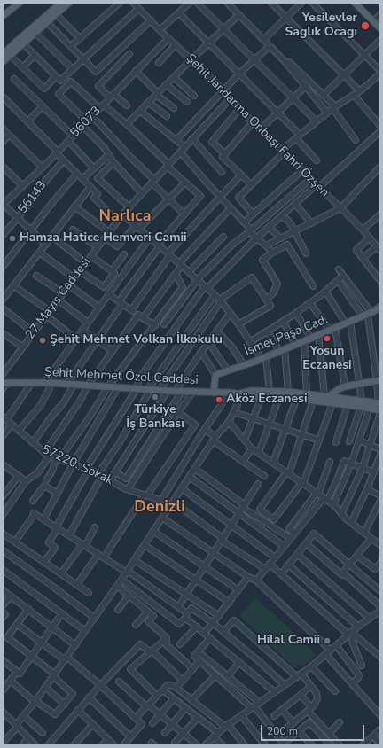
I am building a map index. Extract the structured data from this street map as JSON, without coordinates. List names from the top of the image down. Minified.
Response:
{"streets":{"main road":["İsmet Paşa Cad.","Şehit Mehmet Özel Caddesi"],"street":["56073","Şehit Jandarma Onbaşı Fahri Özşen","56143","27 Mayıs Caddesi","57220. Sokak"]},"crossings":[["56073","Şehit Jandarma Onbaşı Fahri Özşen"],["Şehit Jandarma Onbaşı Fahri Özşen","27 Mayıs Caddesi"]],"districts":["Narlıca","Denizli"],"places":["Yesilevler Saglık Ocagı","Hamza Hatice Hemveri Camii","Yosun Eczanesi","Şehit Mehmet Volkan İlkokulu","Türkiye İş Bankası","Aköz Eczanesi","Hilal Camii"],"scale_bar":"200 m"}
